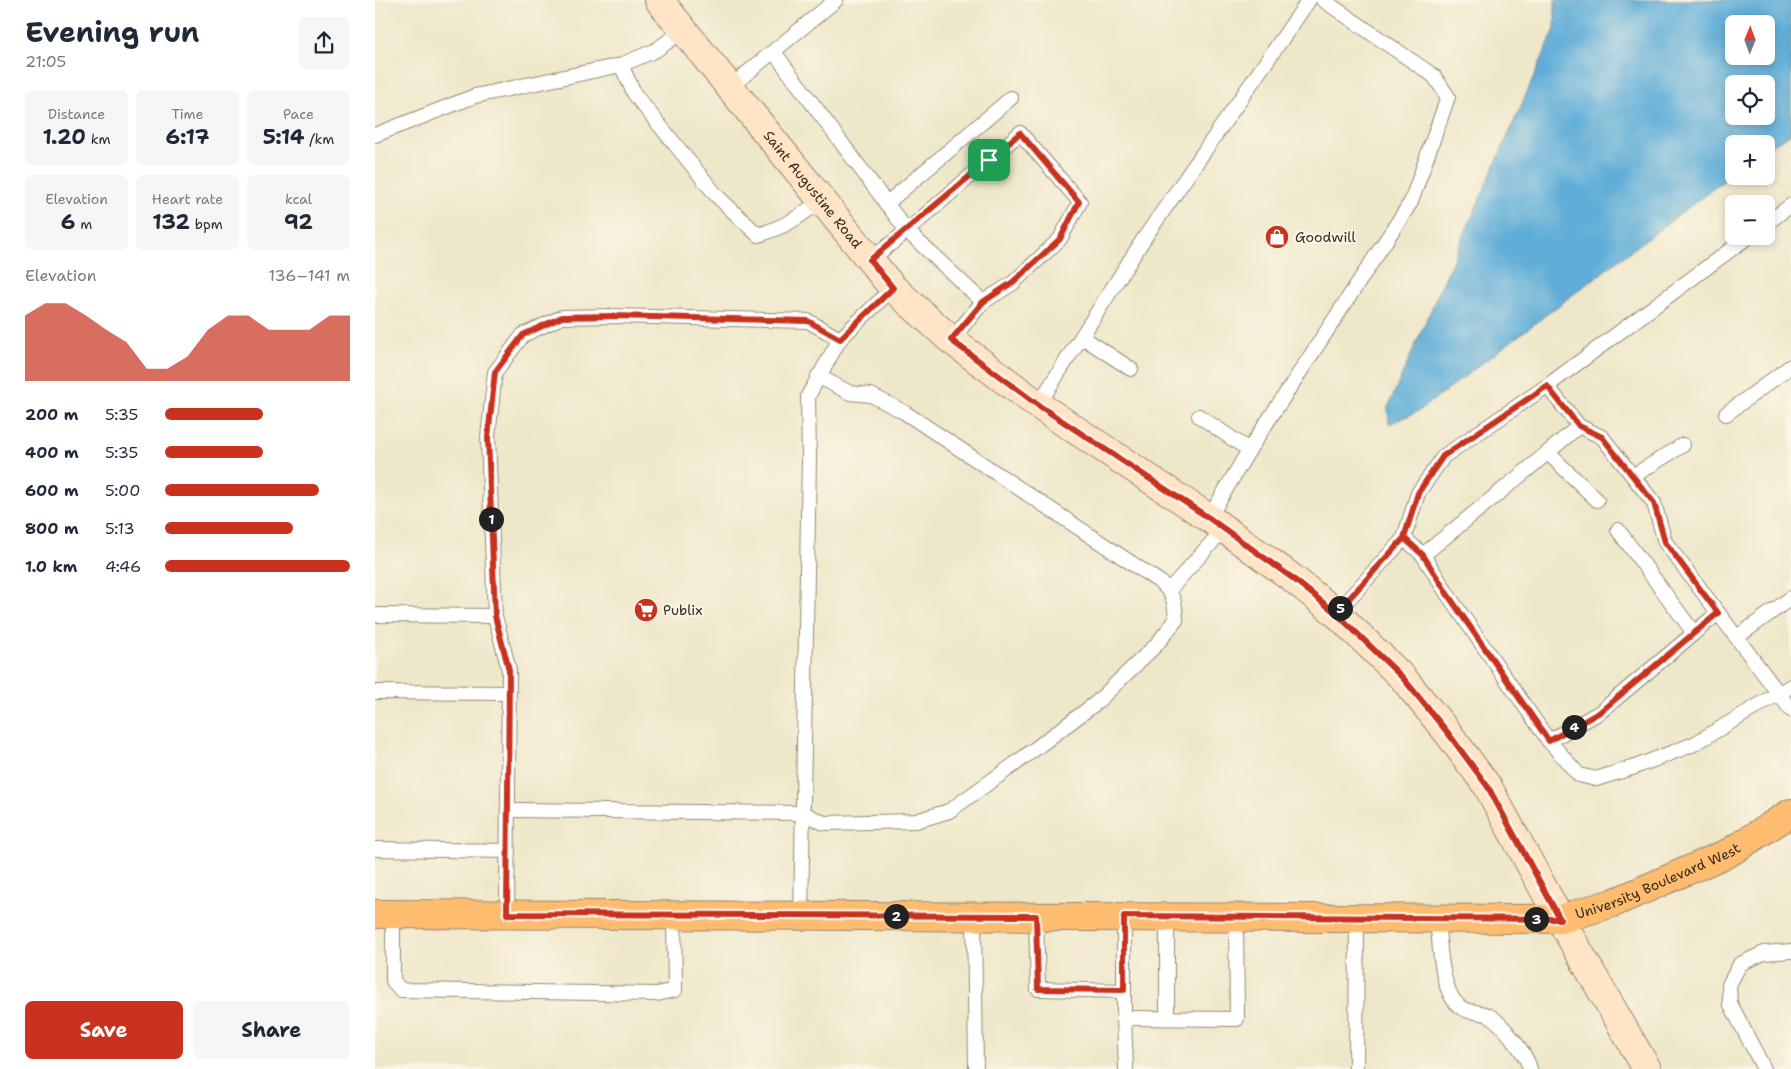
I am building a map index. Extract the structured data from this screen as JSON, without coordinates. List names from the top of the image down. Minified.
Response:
{"streets":{"main road":["Saint Augustine Road","University Boulevard West"]},"crossings":[["Saint Augustine Road","University Boulevard West"]],"places":{"shop":["Goodwill"],"supermarket":["Publix"]},"north":"top","page":{"heading":["Evening run","21:05"],"map_buttons":["+","−"],"stats":[["Distance","1.20 km"],["Time","6:17"],["Pace","5:14 /km"],["Elevation","6 m"],["Heart rate","132 bpm"],["kcal","92"]],"chart":["Elevation","136–141 m"],"list":[{"name":"200 m","note":"5:35"},{"name":"400 m","note":"5:35"},{"name":"600 m","note":"5:00"},{"name":"800 m","note":"5:13"},{"name":"1.0 km","note":"4:46"}],"pins":["1","5","4","2","3"],"buttons":["Save","Share"]}}
